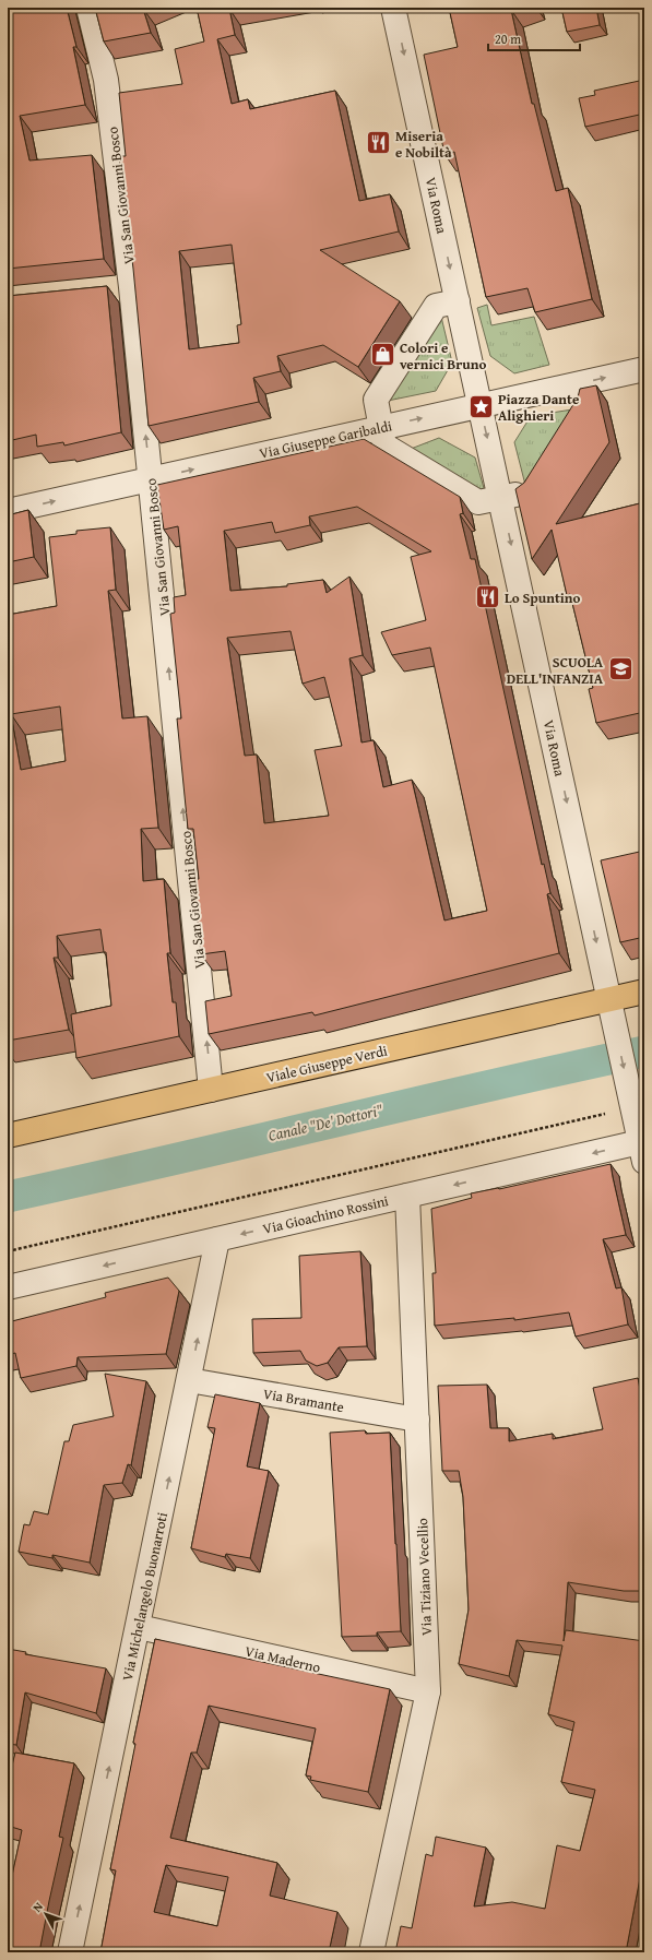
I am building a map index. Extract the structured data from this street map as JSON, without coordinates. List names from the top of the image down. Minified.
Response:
{"streets":{"main road":["Viale Giuseppe Verdi"],"street":["Via San Giovanni Bosco","Via Roma","Via Giuseppe Garibaldi","Via Gioachino Rossini","Via Bramante","Via Tiziano Vecellio","Via Michelangelo Buonarroti","Via Maderno"]},"crossings":[["Via San Giovanni Bosco","Via Giuseppe Garibaldi"],["Via San Giovanni Bosco","Viale Giuseppe Verdi"],["Via Roma","Viale Giuseppe Verdi"],["Via Roma","Via Gioachino Rossini"],["Via Gioachino Rossini","Via Tiziano Vecellio"],["Via Gioachino Rossini","Via Michelangelo Buonarroti"],["Via Bramante","Via Tiziano Vecellio"],["Via Bramante","Via Michelangelo Buonarroti"],["Via Tiziano Vecellio","Via Maderno"],["Via Michelangelo Buonarroti","Via Maderno"]],"one_way":["Via San Giovanni Bosco","Via Roma","Via Giuseppe Garibaldi","Via Gioachino Rossini","Via Michelangelo Buonarroti"],"water":["Canale \"De' Dottori\""],"places":{"restaurant":["Miseria e Nobiltà","Lo Spuntino"],"shop":["Colori e vernici Bruno"],"place":["Piazza Dante Alighieri"],"school or university":["SCUOLA DELL'INFANZIA"]},"scale_bar":"20 m","north":"top left"}
